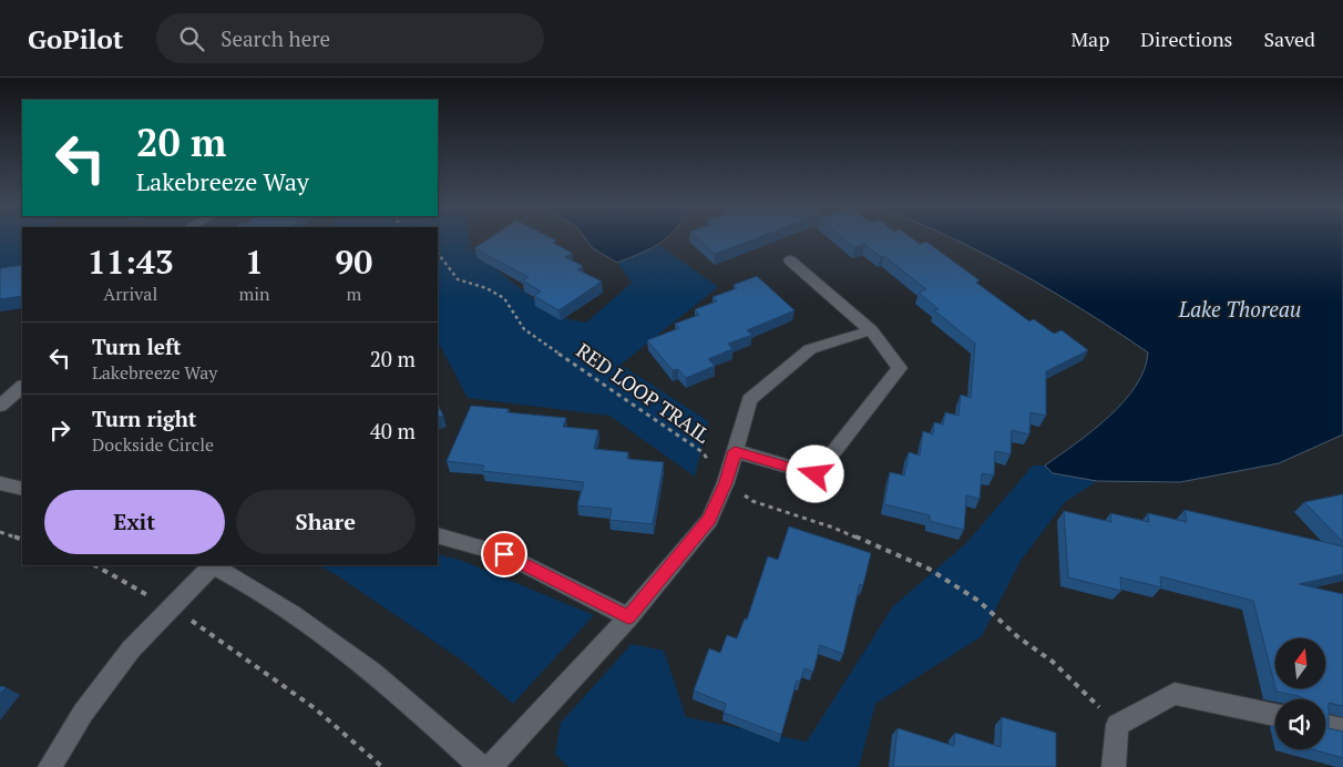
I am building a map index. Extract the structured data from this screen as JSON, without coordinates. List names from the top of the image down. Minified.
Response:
{"streets":{"path":["RED LOOP TRAIL"]},"water":["Lake Thoreau"],"north":"top","page":{"header":"GoPilot","search":"Search here","nav":["Map","Directions","Saved"],"turn":["20 m","Lakebreeze Way"],"eta":["11:43","Arrival","1","min","90","m"],"list":[{"name":"Turn left","note":"Lakebreeze Way","value":"20 m"},{"name":"Turn right","note":"Dockside Circle","value":"40 m"}],"buttons":["Exit","Share"]}}
